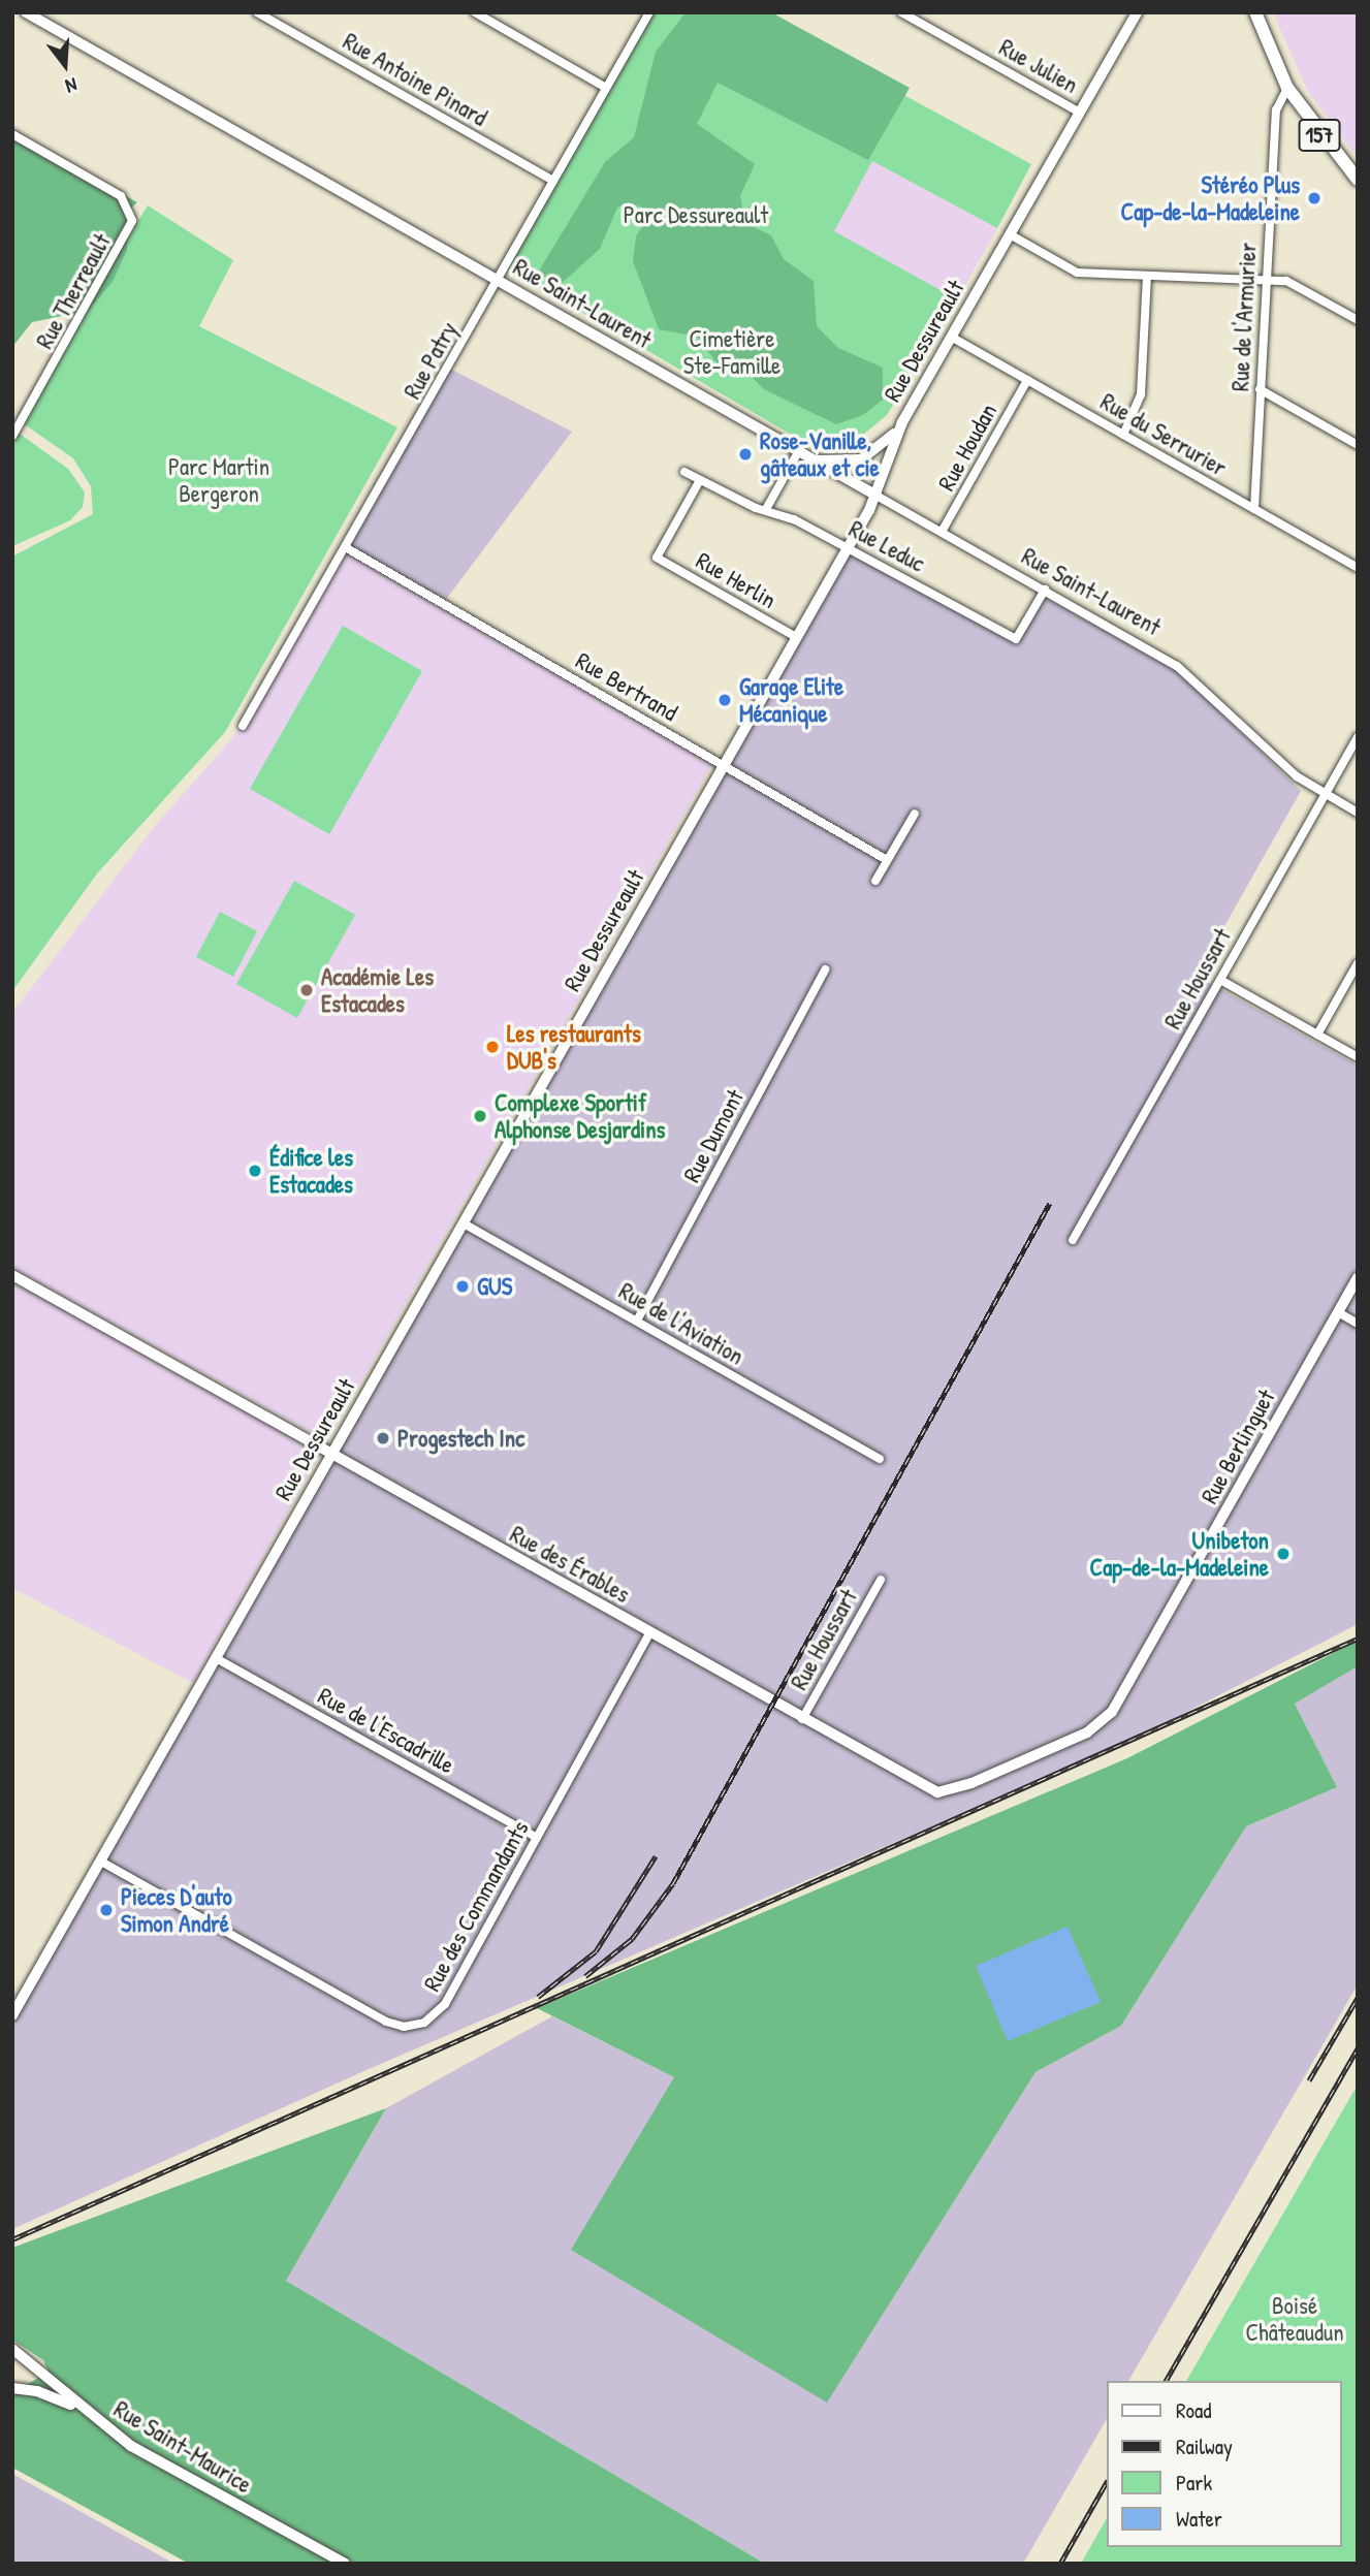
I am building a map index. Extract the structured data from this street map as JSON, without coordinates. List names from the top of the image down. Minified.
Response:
{"streets":{"main road":["157"],"street":["Rue Julien","Rue Antoine Pinard","Rue Therreault","Rue Saint-Laurent","Rue de l'Armurier","Rue Dessureault","Rue Patry","Rue du Serrurier","Rue Houdan","Rue Leduc","Rue Herlin","Rue Bertrand","Rue Houssart","Rue Dumont","Rue de l'Aviation","Rue Berlinguet","Rue des Érables","Rue de l'Escadrille","Rue des Commandants","Rue Saint-Maurice"]},"crossings":[["Rue Julien","Rue Dessureault"],["Rue Antoine Pinard","Rue Patry"],["157","Rue de l'Armurier"],["Rue Saint-Laurent","Rue Dessureault"],["Rue Saint-Laurent","Rue Patry"],["Rue Saint-Laurent","Rue Houdan"],["Rue Saint-Laurent","Rue Leduc"],["Rue Saint-Laurent","Rue Houssart"],["Rue de l'Armurier","Rue du Serrurier"],["Rue Dessureault","Rue du Serrurier"],["Rue Dessureault","Rue Leduc"],["Rue Dessureault","Rue Herlin"],["Rue Dessureault","Rue Bertrand"],["Rue Dessureault","Rue de l'Aviation"],["Rue Dessureault","Rue des Érables"],["Rue Dessureault","Rue de l'Escadrille"],["Rue Dessureault","Rue des Commandants"],["Rue Patry","Rue Bertrand"],["Rue du Serrurier","Rue Houdan"],["Rue Leduc","Rue Herlin"],["Rue Houssart","Rue des Érables"],["Rue Dumont","Rue de l'Aviation"],["Rue Berlinguet","Rue des Érables"],["Rue des Érables","Rue des Commandants"],["Rue de l'Escadrille","Rue des Commandants"]],"parks":["Parc Dessureault","Cimetière Ste-Famille","Parc Martin Bergeron","Boisé Châteaudun"],"places":["Stéréo Plus Cap-de-la-Madeleine","Rose-Vanille, gâteaux et cie","Garage Elite Mécanique","Académie Les Estacades","Les restaurants DUB's","Complexe Sportif Alphonse Desjardins","Édifice les Estacades","GUS","Progestech Inc","Unibeton Cap-de-la-Madeleine","Pieces D'auto Simon André"],"legend":["Road","Railway","Park","Water"],"north":"bottom"}
